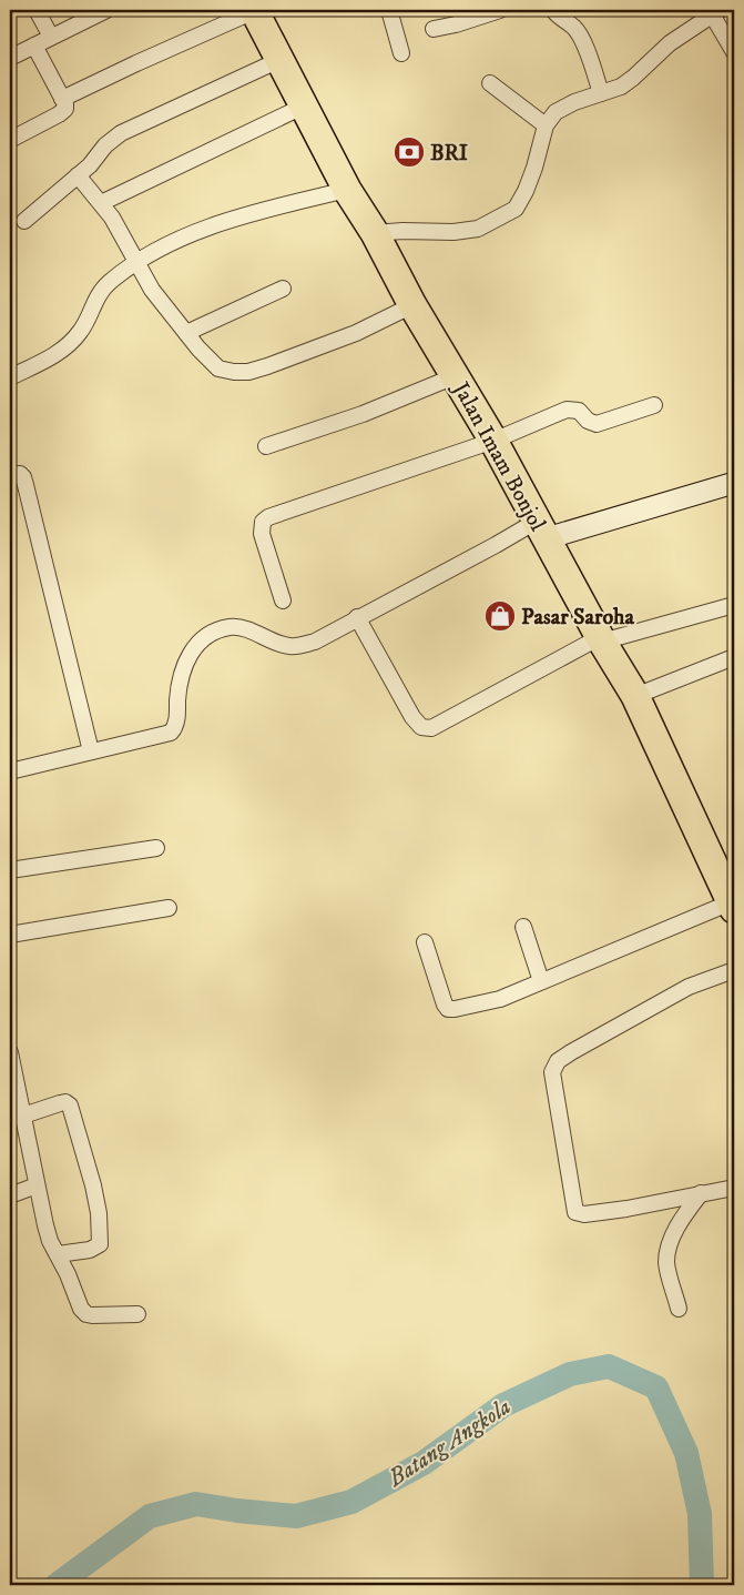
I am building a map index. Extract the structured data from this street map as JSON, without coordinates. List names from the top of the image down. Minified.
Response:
{"streets":{"highway":["Jalan Imam Bonjol"]},"water":["Batang Angkola"],"places":{"bank":["BRI"],"shop":["Pasar Saroha"]}}
